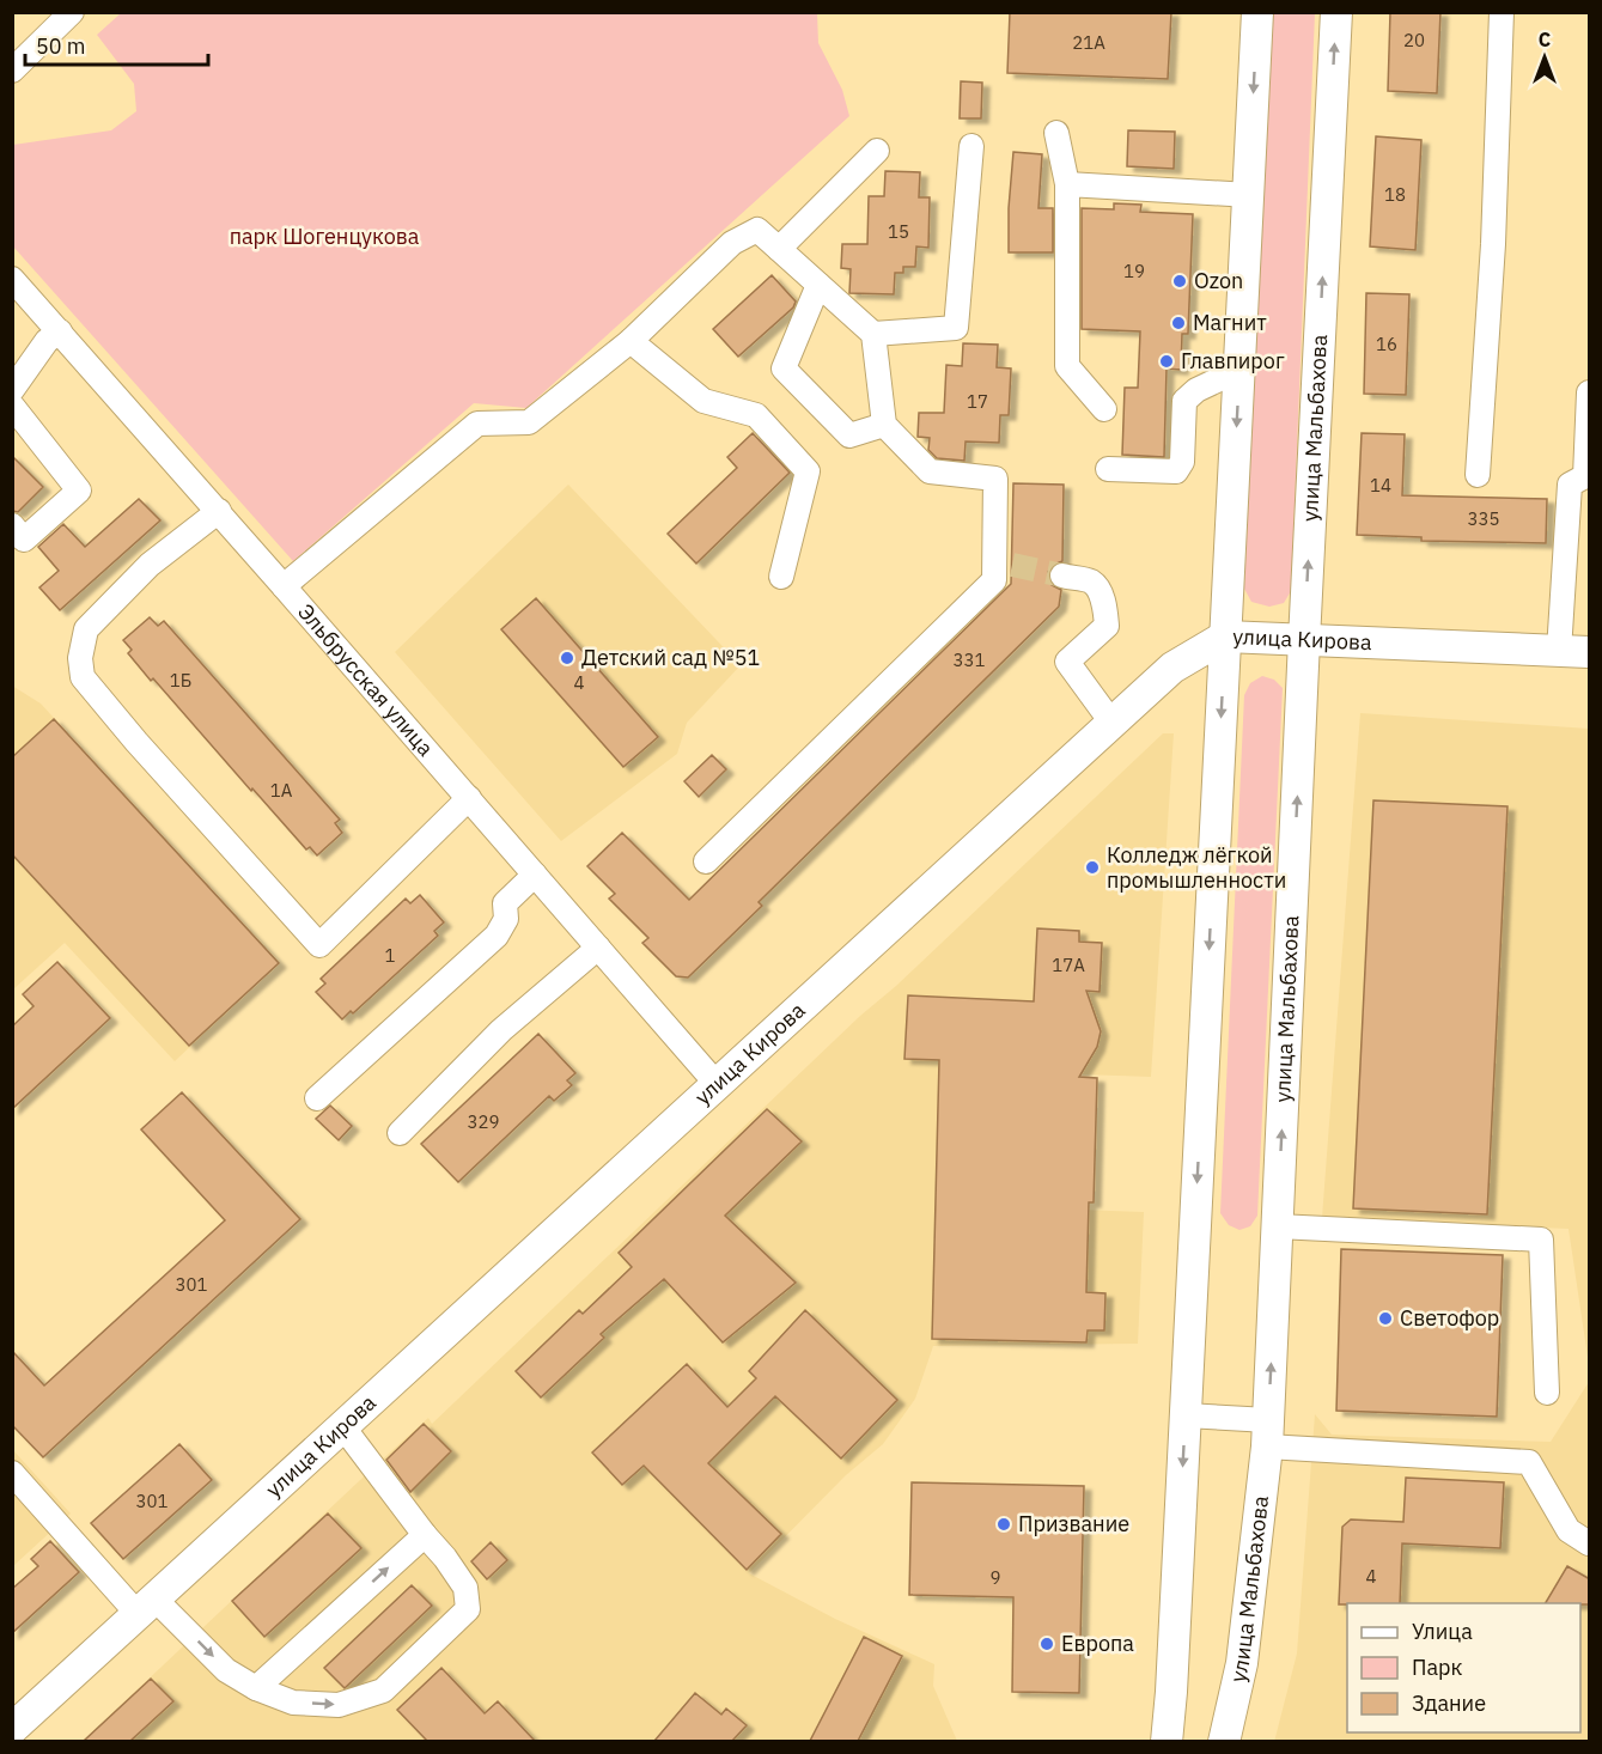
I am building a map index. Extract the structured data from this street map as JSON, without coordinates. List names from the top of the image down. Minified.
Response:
{"streets":{"main road":["улица Мальбахова","улица Кирова"],"street":["Эльбрусская улица"]},"crossings":[["улица Мальбахова","улица Кирова"],["улица Кирова","Эльбрусская улица"]],"parks":["парк Шогенцукова"],"places":["Ozon","Магнит","Главпирог","Детский сад №51","Колледж лёгкой промышленности","Светофор","Призвание","Европа"],"house_numbers":["20","21А","18","15","19","16","17","14","335","331","1Б","4","1А","1","17А","329","301","301","4","9"],"legend":["Улица","Парк","Здание"],"scale_bar":"50 m","north":"top"}
